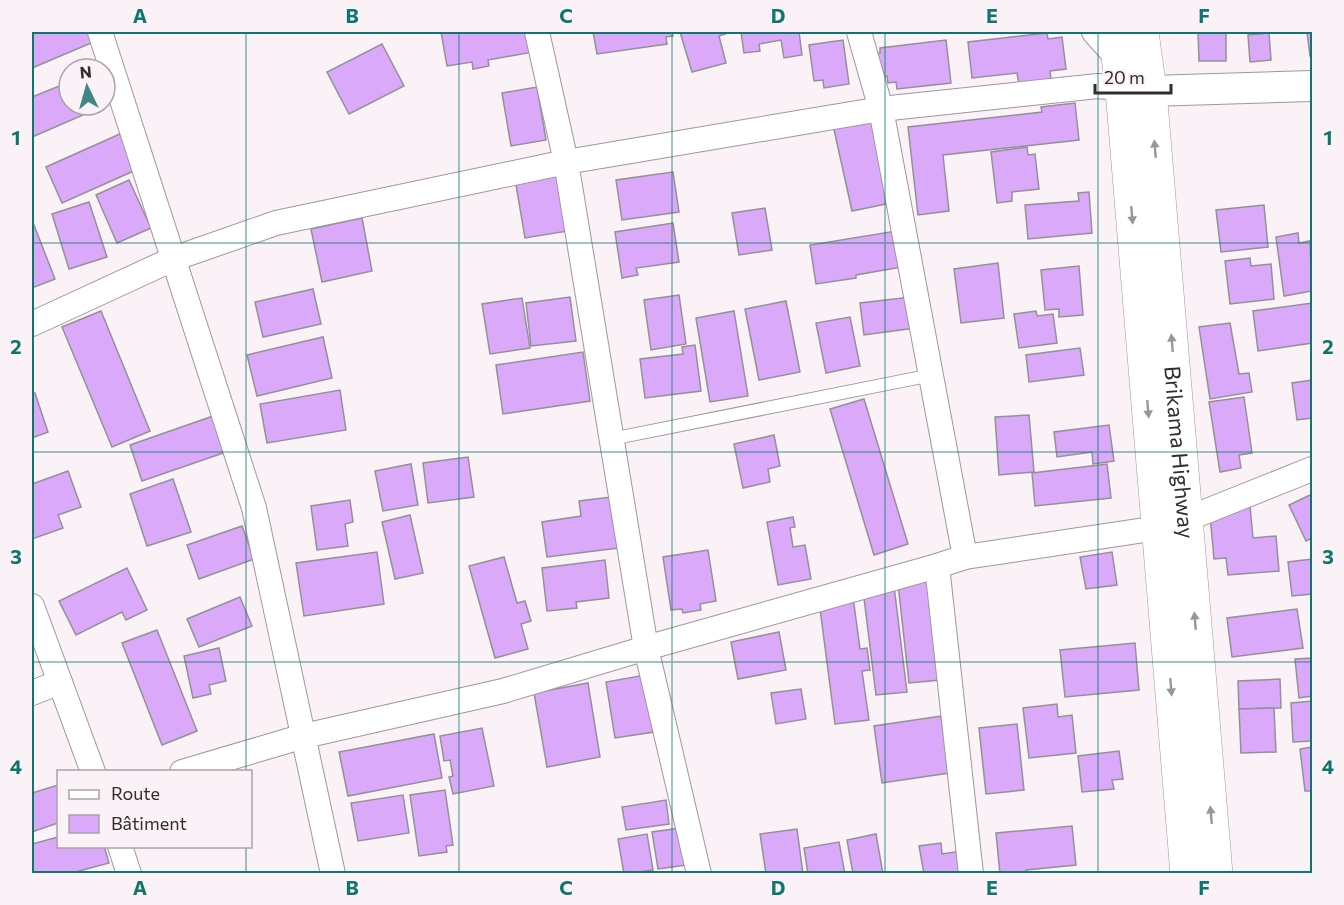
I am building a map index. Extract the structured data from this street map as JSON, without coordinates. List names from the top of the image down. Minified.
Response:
{"streets":{"highway":["Brikama Highway"]},"legend":["Route","Bâtiment"],"scale_bar":"20 m","north":"top","grid":{"columns":["A","B","C","D","E","F"],"rows":["1","2","3","4"]}}
